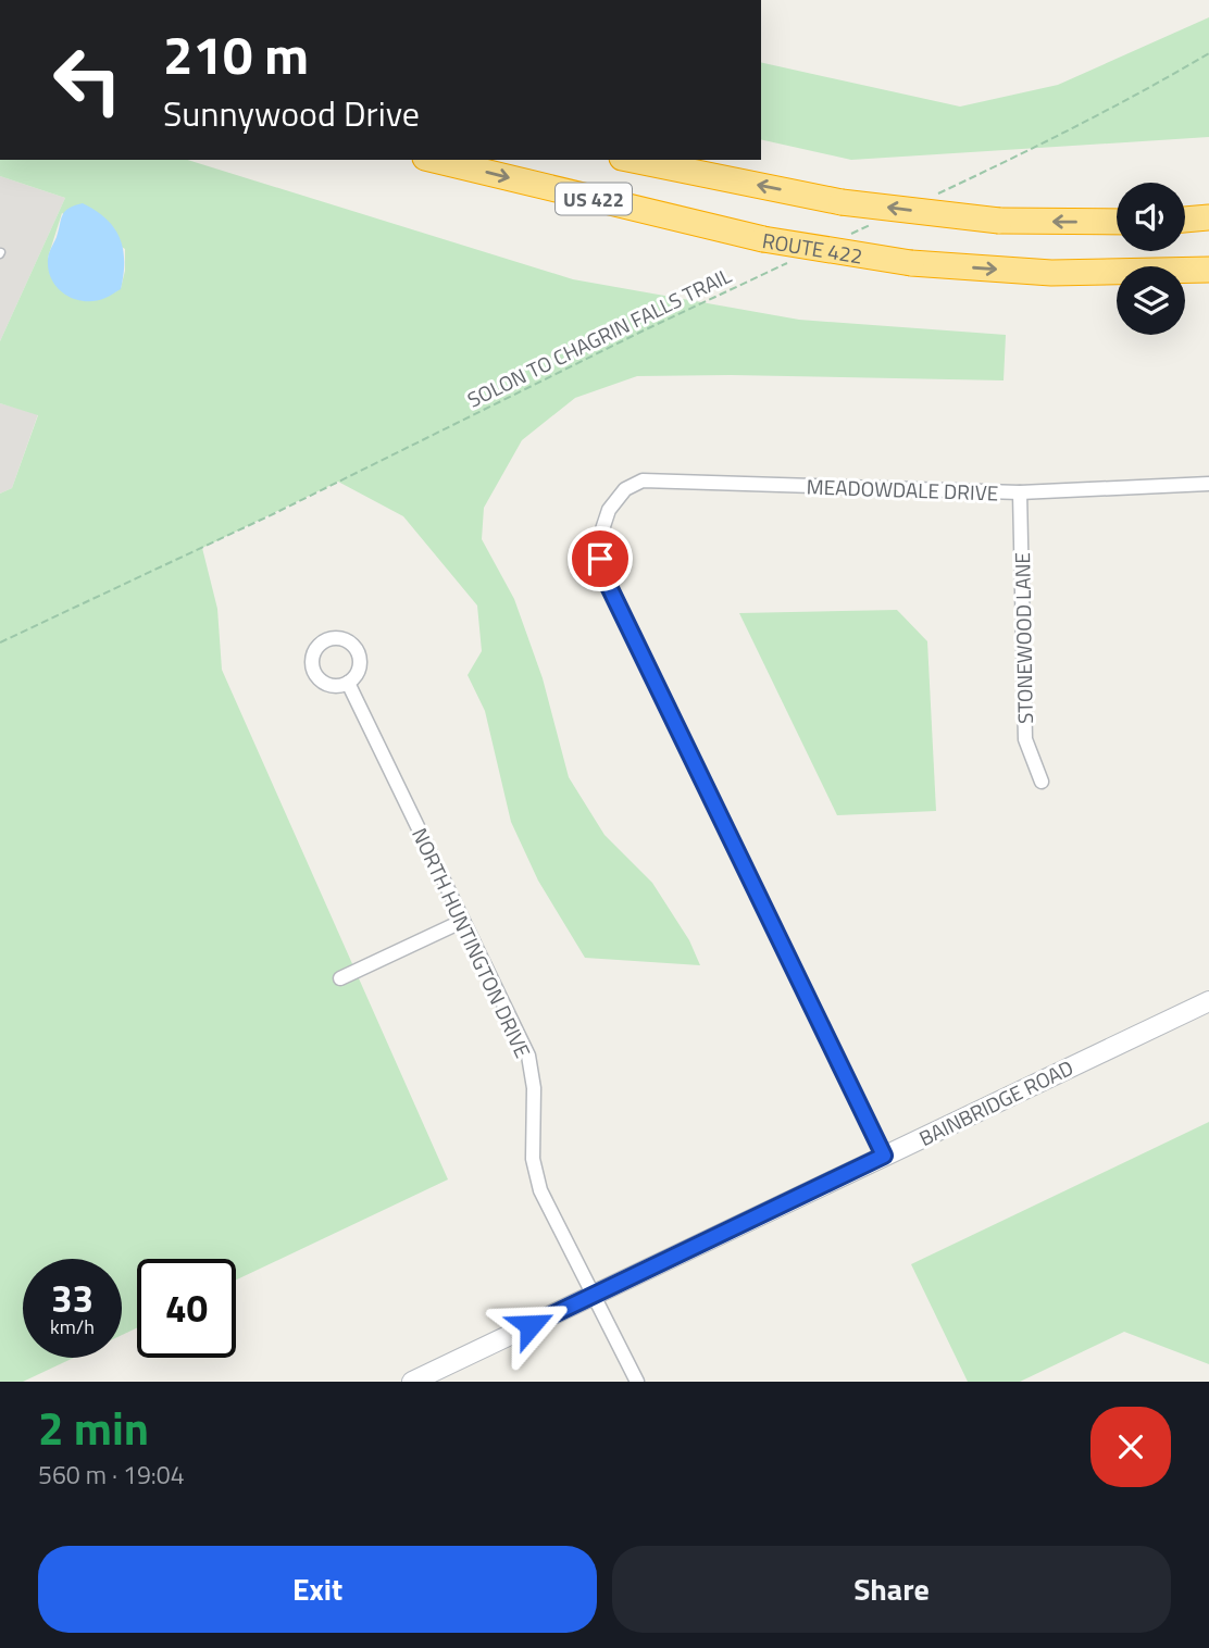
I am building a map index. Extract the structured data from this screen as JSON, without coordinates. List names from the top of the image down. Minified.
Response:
{"streets":{"highway":["US 422","ROUTE 422"],"street":["MEADOWDALE DRIVE","STONEWOOD LANE","NORTH HUNTINGTON DRIVE","BAINBRIDGE ROAD"],"path":["SOLON TO CHAGRIN FALLS TRAIL"]},"crossings":[["MEADOWDALE DRIVE","STONEWOOD LANE"],["MEADOWDALE DRIVE","BAINBRIDGE ROAD"],["NORTH HUNTINGTON DRIVE","BAINBRIDGE ROAD"]],"page":{"turn":["210 m","Sunnywood Drive"],"speed":"33 km/h","limit":"40","heading":["2 min","560 m · 19:04"],"buttons":["Exit","Share"]}}
